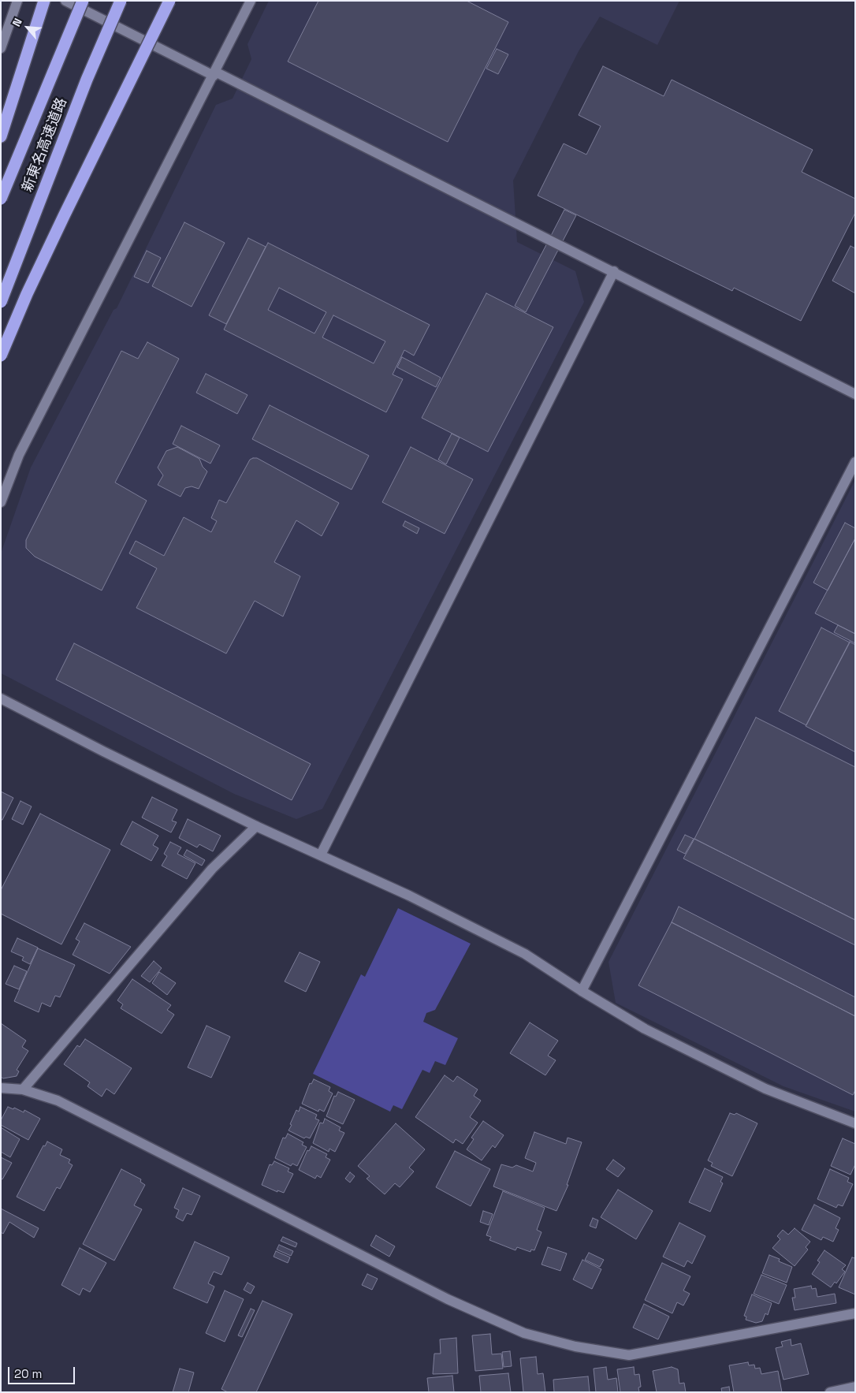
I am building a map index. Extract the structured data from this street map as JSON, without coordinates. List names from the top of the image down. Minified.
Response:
{"streets":{"highway":["新東名高速道路"]},"scale_bar":"20 m","north":"top left"}
